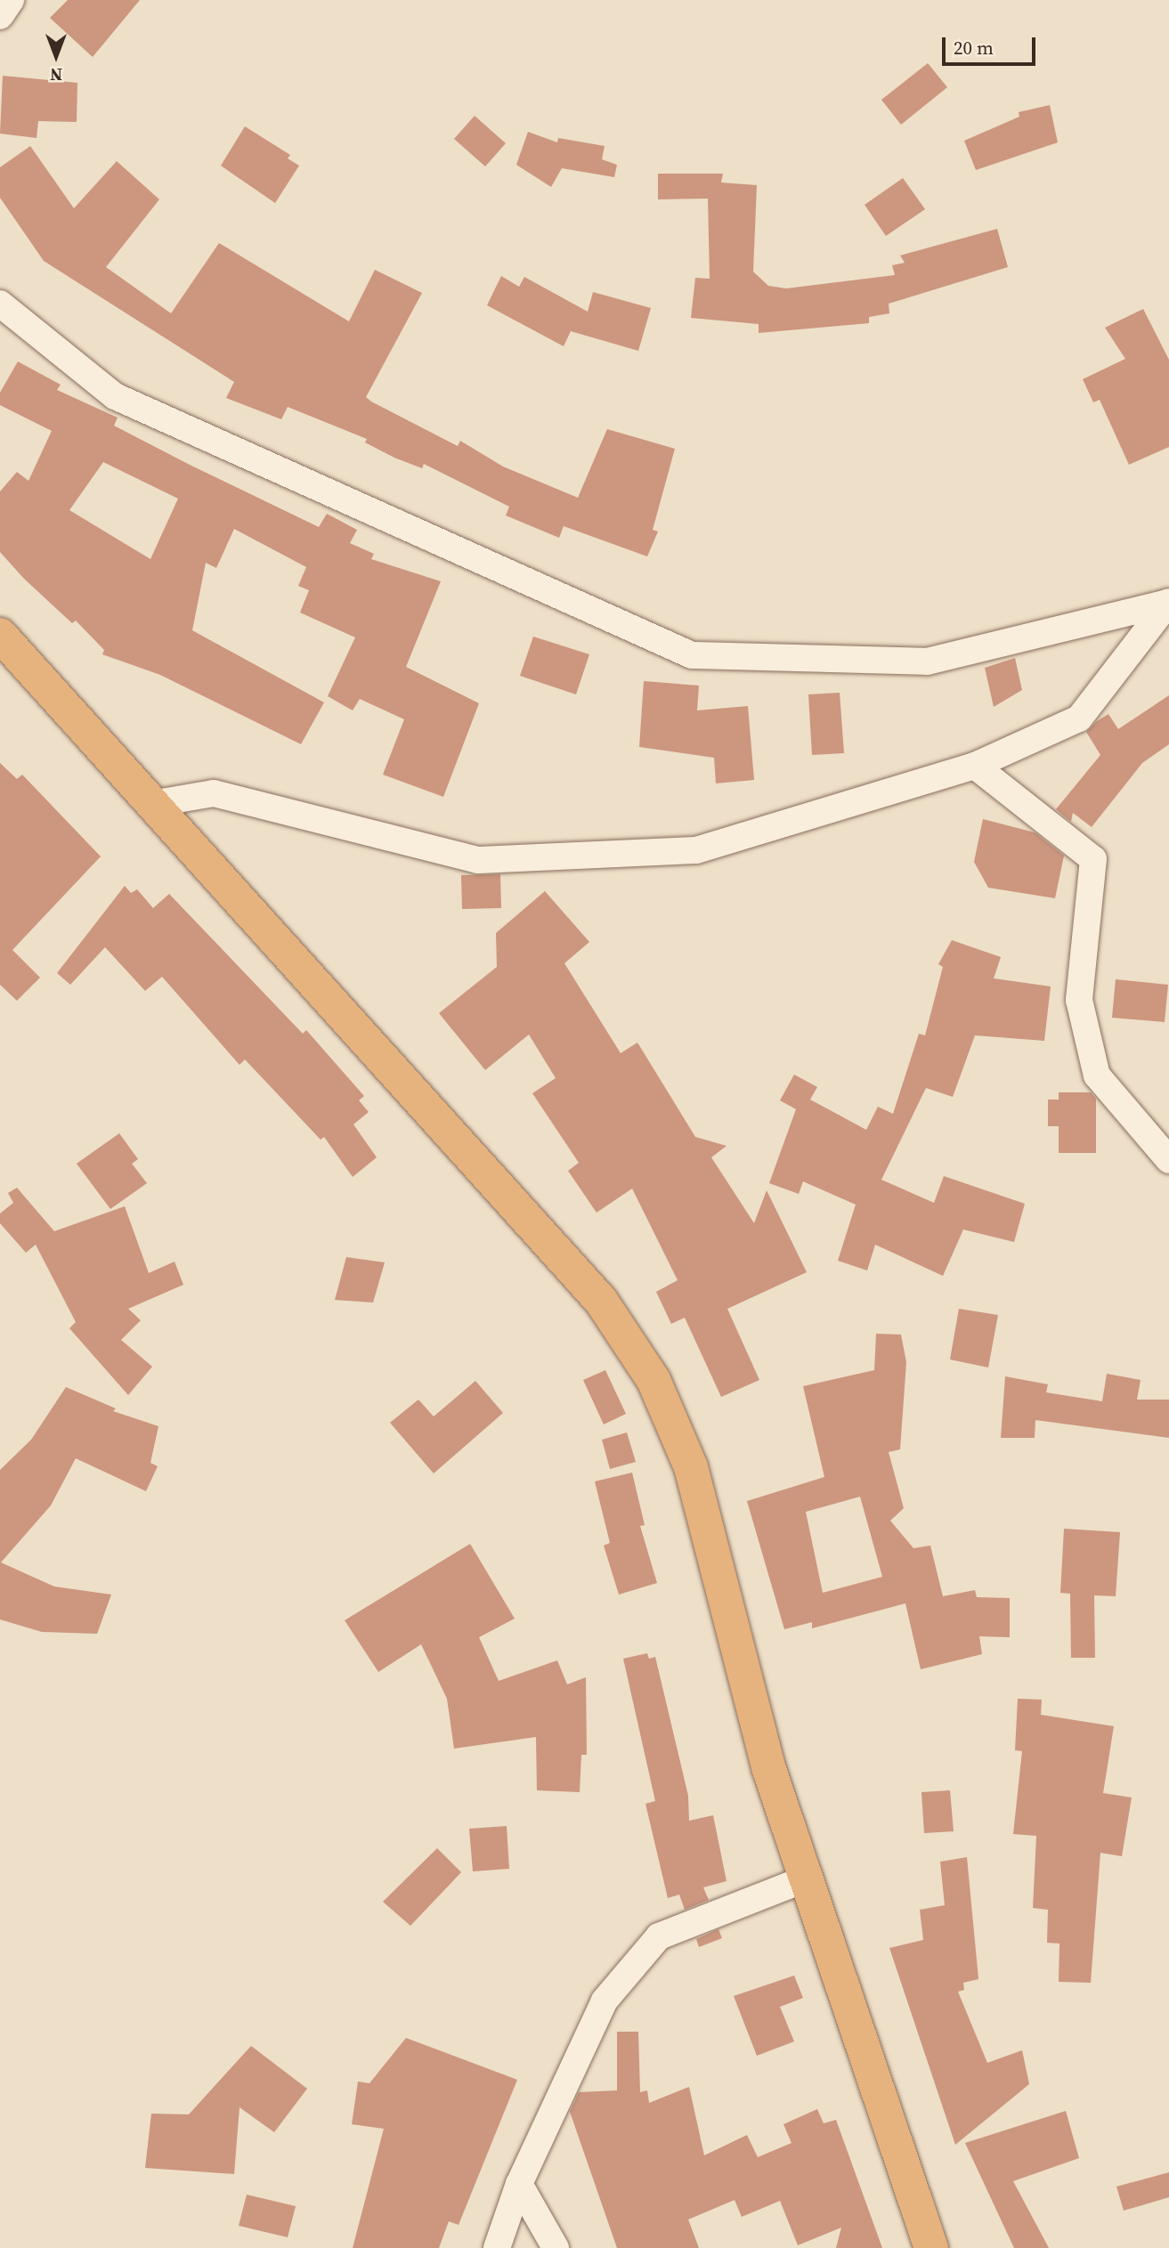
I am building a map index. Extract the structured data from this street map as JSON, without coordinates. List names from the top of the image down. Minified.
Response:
{"scale_bar":"20 m","north":"bottom"}
